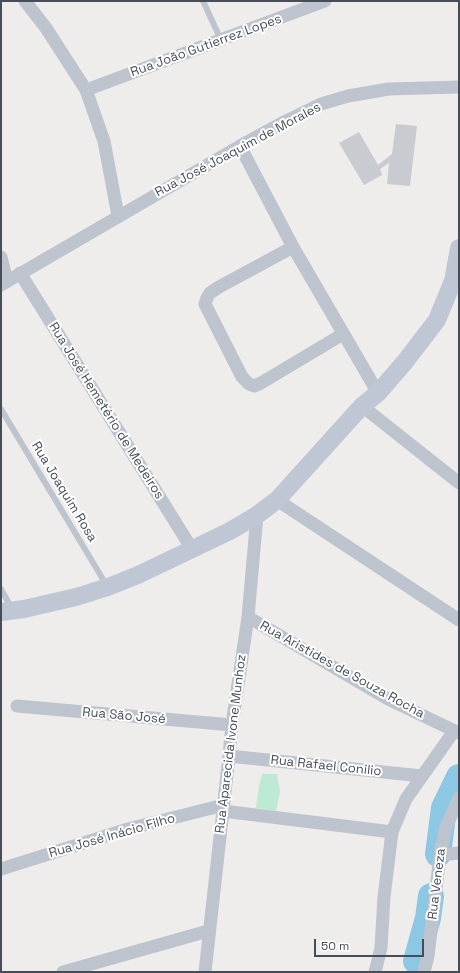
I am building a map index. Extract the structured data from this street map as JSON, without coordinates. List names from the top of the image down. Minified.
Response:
{"streets":{"street":["Rua João Gutierrez Lopes","Rua José Joaquim de Morales","Rua José Hemetério de Medeiros","Rua Aristides de Souza Rocha","Rua São José","Rua Aparecida Ivone Munhoz","Rua Rafael Conilio","Rua José Inácio Filho","Rua Veneza"],"lane":["Rua Joaquim Rosa"]},"crossings":[["Rua José Joaquim de Morales","Rua José Hemetério de Medeiros"],["Rua Aristides de Souza Rocha","Rua Aparecida Ivone Munhoz"],["Rua São José","Rua Aparecida Ivone Munhoz"],["Rua Aparecida Ivone Munhoz","Rua Rafael Conilio"],["Rua Aparecida Ivone Munhoz","Rua José Inácio Filho"]],"scale_bar":"50 m"}
